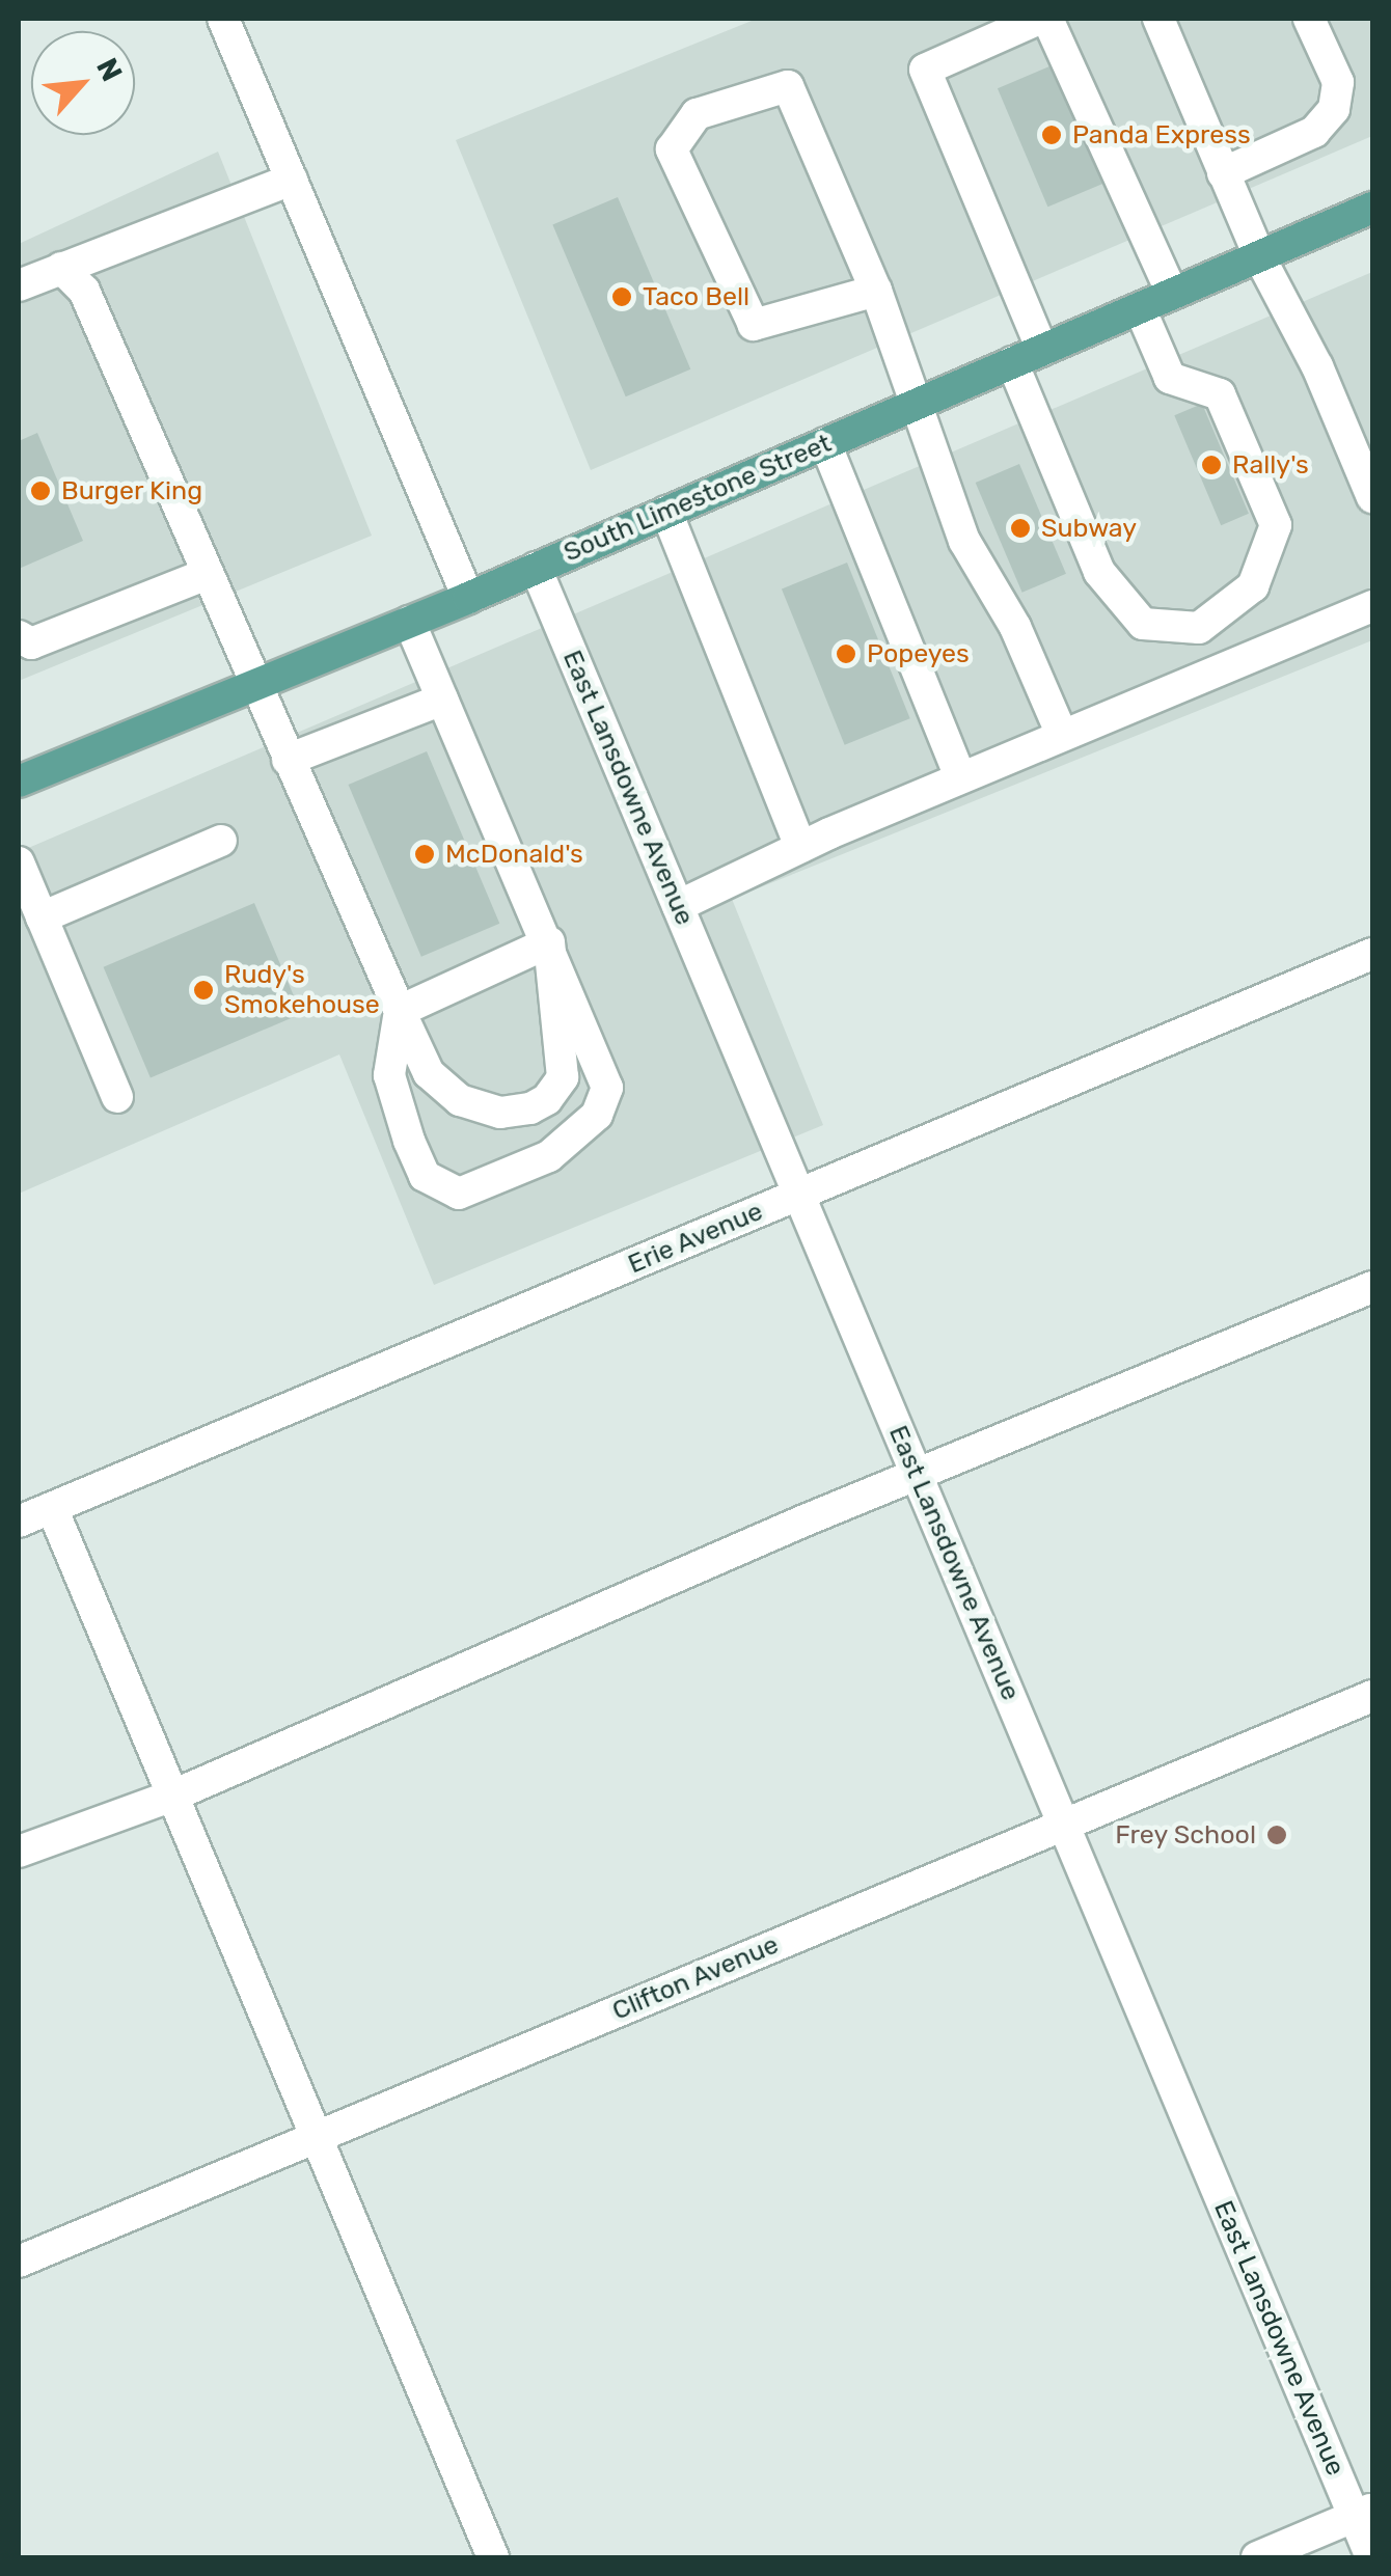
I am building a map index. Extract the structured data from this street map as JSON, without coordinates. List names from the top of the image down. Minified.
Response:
{"streets":{"main road":["South Limestone Street"],"street":["East Lansdowne Avenue","Erie Avenue","Clifton Avenue"]},"crossings":[["South Limestone Street","East Lansdowne Avenue"],["East Lansdowne Avenue","Erie Avenue"],["East Lansdowne Avenue","Clifton Avenue"]],"places":["Panda Express","Taco Bell","Rally's","Burger King","Subway","Popeyes","McDonald's","Rudy's Smokehouse","Frey School"],"north":"top right"}
